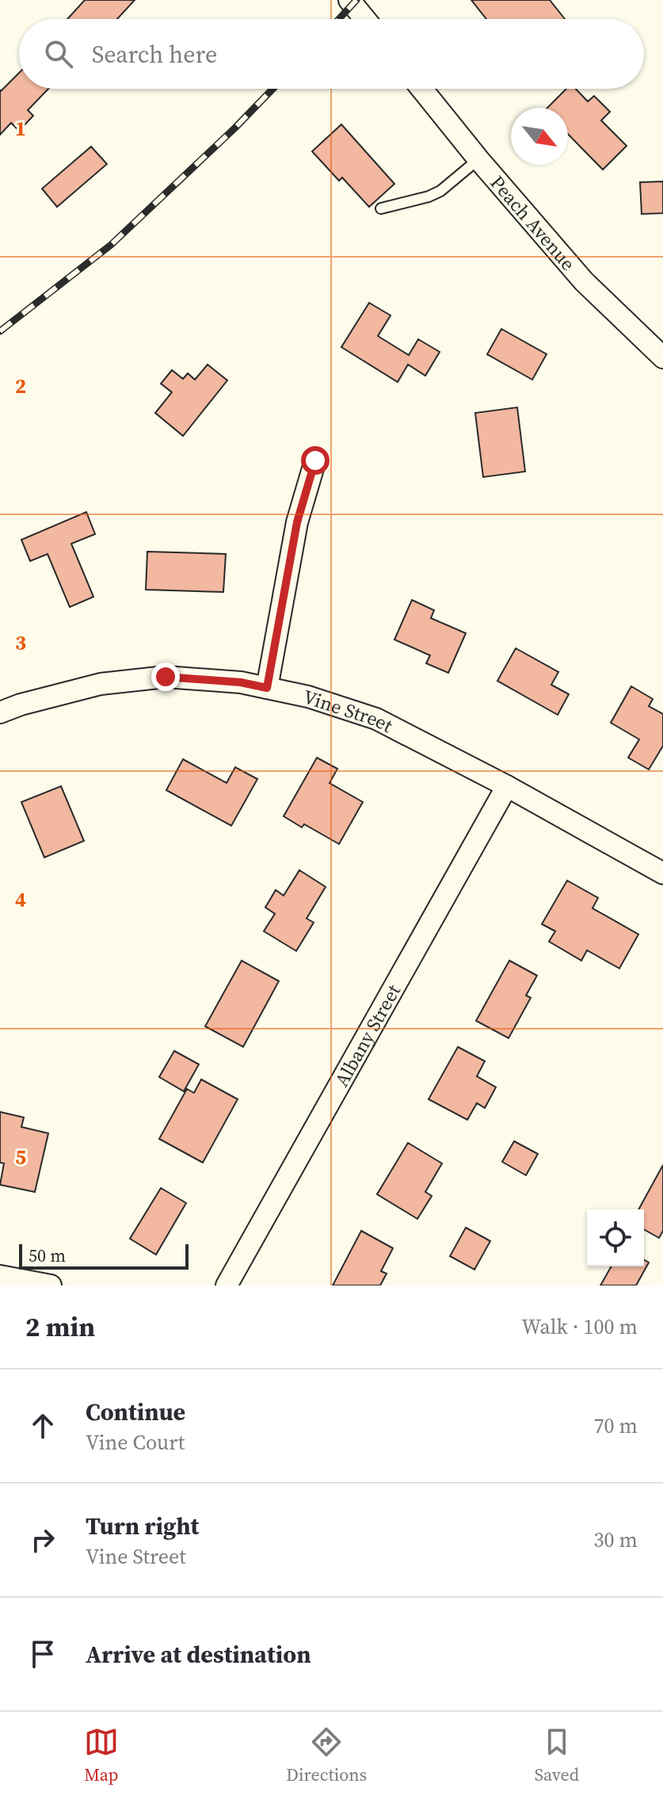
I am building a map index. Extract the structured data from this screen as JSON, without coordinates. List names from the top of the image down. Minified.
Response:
{"streets":{"street":["Peach Avenue","Vine Street","Albany Street"]},"crossings":[["Vine Street","Albany Street"]],"scale_bar":"50 m","north":"bottom right","page":{"search":"Search here","scale":"50 m","heading":["2 min","Walk · 100 m"],"list":[["Continue","Vine Court","70 m"],["Turn right","Vine Street","30 m"],"Arrive at destination"],"nav":["Map","Directions","Saved"]},"grid":{"rows":["1","2","3","4","5"]}}
